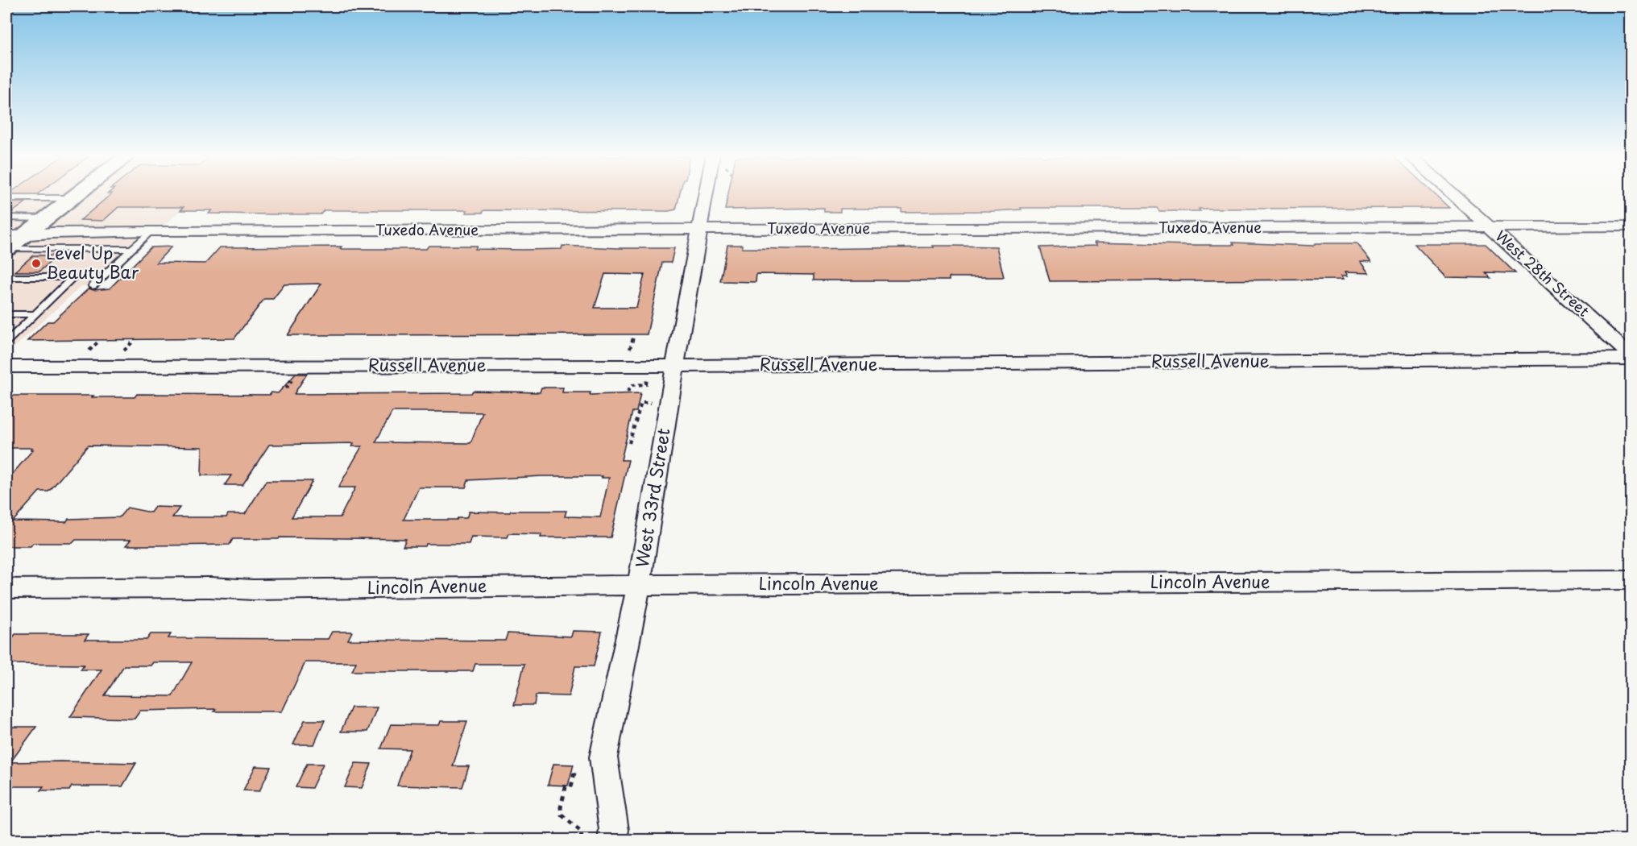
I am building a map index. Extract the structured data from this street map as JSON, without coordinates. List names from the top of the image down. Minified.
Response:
{"streets":{"street":["Tuxedo Avenue","West 28th Street","Russell Avenue","West 33rd Street","Lincoln Avenue"]},"crossings":[["Tuxedo Avenue","West 28th Street"],["Tuxedo Avenue","West 33rd Street"],["West 28th Street","Russell Avenue"],["Russell Avenue","West 33rd Street"],["West 33rd Street","Lincoln Avenue"]],"places":["Level Up Beauty Bar"]}
